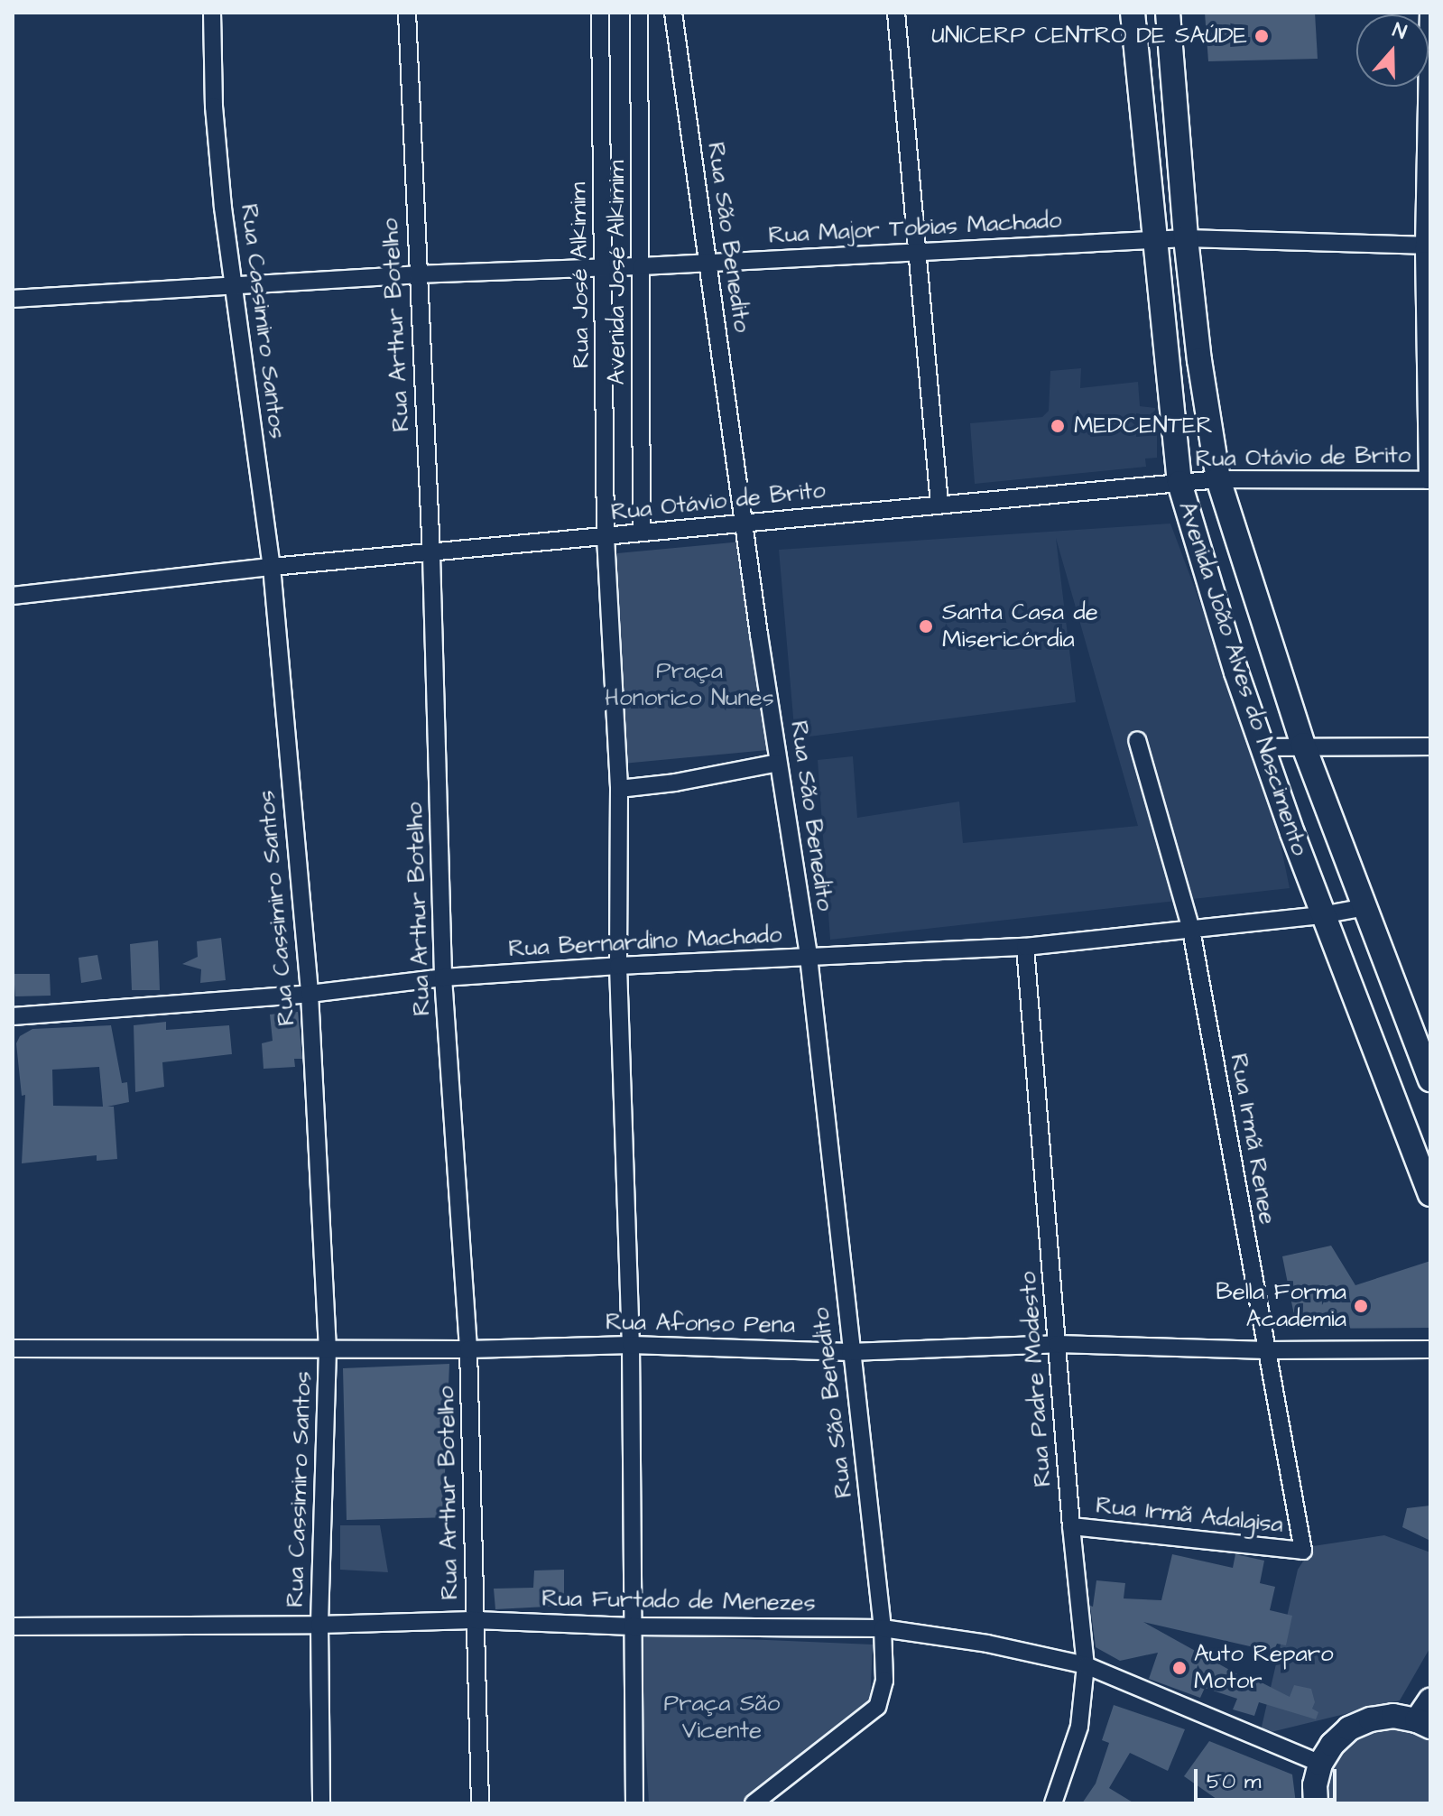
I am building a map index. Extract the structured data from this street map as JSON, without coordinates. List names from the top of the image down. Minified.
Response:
{"streets":{"main road":["Avenida João Alves do Nascimento"],"street":["Rua Major Tobias Machado","Rua São Benedito","Avenida José Alkimim","Rua José Alkimim","Rua Cassimiro Santos","Rua Arthur Botelho","Rua Otávio de Brito","Rua Bernardino Machado","Rua Irmã Renee","Rua Afonso Pena","Rua Padre Modesto","Rua Irmã Adalgisa","Rua Furtado de Menezes"]},"crossings":[["Rua Major Tobias Machado","Rua São Benedito"],["Rua Major Tobias Machado","Avenida José Alkimim"],["Rua Major Tobias Machado","Rua José Alkimim"],["Rua Major Tobias Machado","Rua Cassimiro Santos"],["Rua Major Tobias Machado","Rua Arthur Botelho"],["Rua Major Tobias Machado","Avenida João Alves do Nascimento"],["Rua São Benedito","Rua Otávio de Brito"],["Rua São Benedito","Rua Bernardino Machado"],["Rua São Benedito","Rua Afonso Pena"],["Rua São Benedito","Rua Furtado de Menezes"],["Avenida José Alkimim","Rua Otávio de Brito"],["Rua José Alkimim","Rua Otávio de Brito"],["Rua José Alkimim","Rua Bernardino Machado"],["Rua José Alkimim","Rua Afonso Pena"],["Rua José Alkimim","Rua Furtado de Menezes"],["Rua Cassimiro Santos","Rua Otávio de Brito"],["Rua Cassimiro Santos","Rua Bernardino Machado"],["Rua Cassimiro Santos","Rua Afonso Pena"],["Rua Cassimiro Santos","Rua Furtado de Menezes"],["Rua Arthur Botelho","Rua Otávio de Brito"],["Rua Arthur Botelho","Rua Bernardino Machado"],["Rua Arthur Botelho","Rua Afonso Pena"],["Rua Arthur Botelho","Rua Furtado de Menezes"],["Rua Otávio de Brito","Avenida João Alves do Nascimento"],["Avenida João Alves do Nascimento","Rua Bernardino Machado"],["Rua Bernardino Machado","Rua Irmã Renee"],["Rua Bernardino Machado","Rua Padre Modesto"],["Rua Irmã Renee","Rua Afonso Pena"],["Rua Irmã Renee","Rua Irmã Adalgisa"],["Rua Afonso Pena","Rua Padre Modesto"],["Rua Padre Modesto","Rua Irmã Adalgisa"],["Rua Padre Modesto","Rua Furtado de Menezes"]],"parks":["Praça Honorico Nunes","Praça São Vicente"],"places":["UNICERP CENTRO DE SAÚDE","MEDCENTER","Santa Casa de Misericórdia","Bella Forma Academia","Auto Reparo Motor"],"scale_bar":"50 m","north":"top"}
